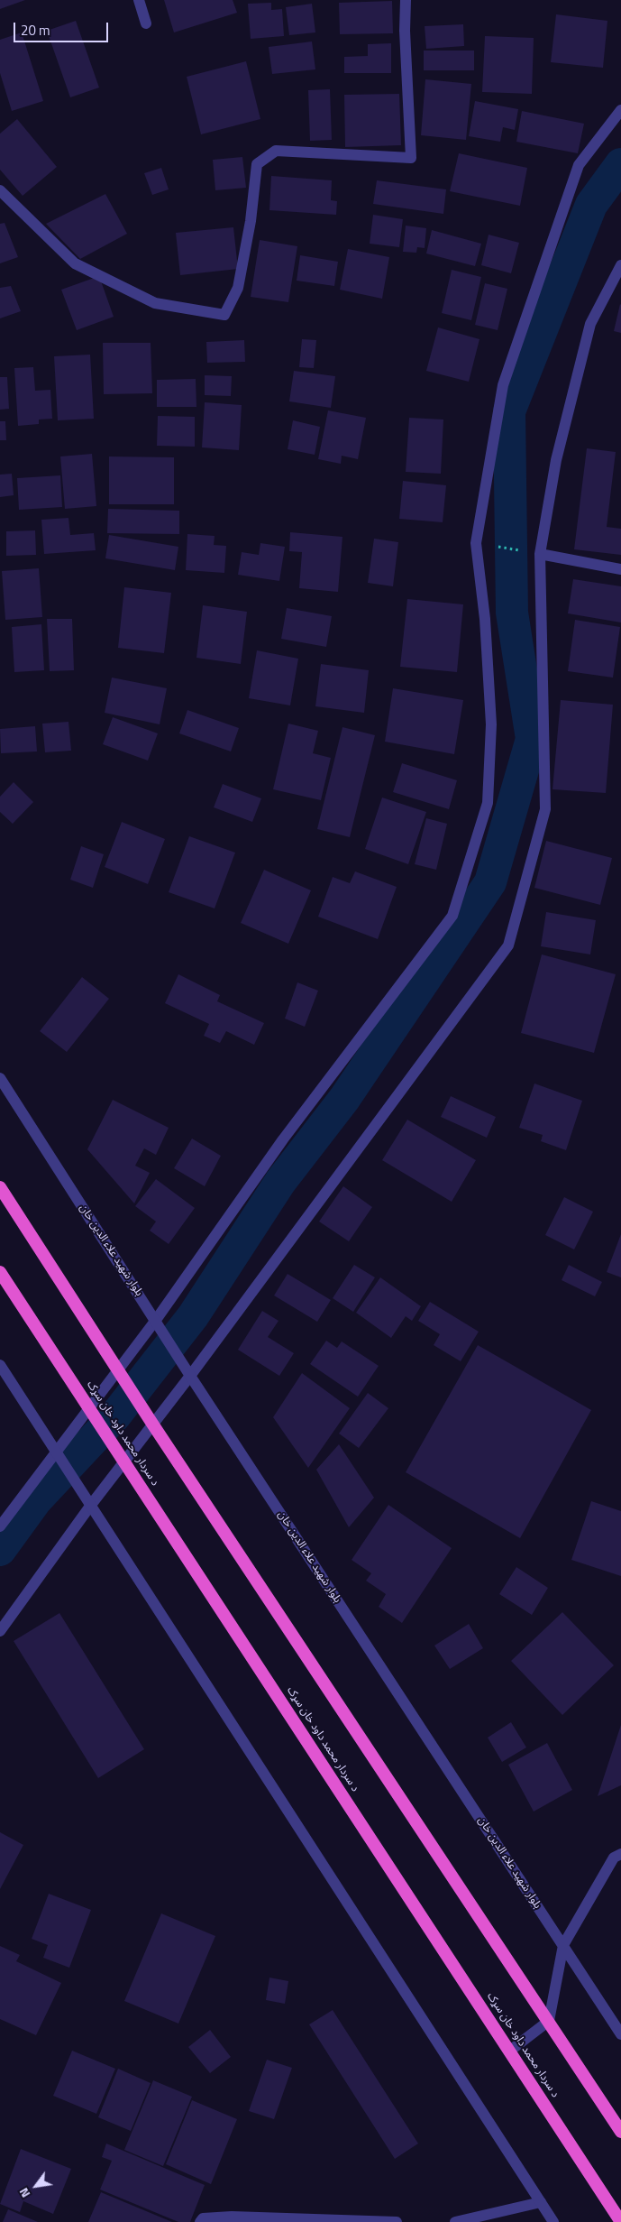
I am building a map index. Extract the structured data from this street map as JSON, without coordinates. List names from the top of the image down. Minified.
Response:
{"streets":{"highway":["د سردار محمد داود خان سړک"],"street":["بلوار شهید علاء الدین خان"]},"scale_bar":"20 m","north":"bottom left"}
